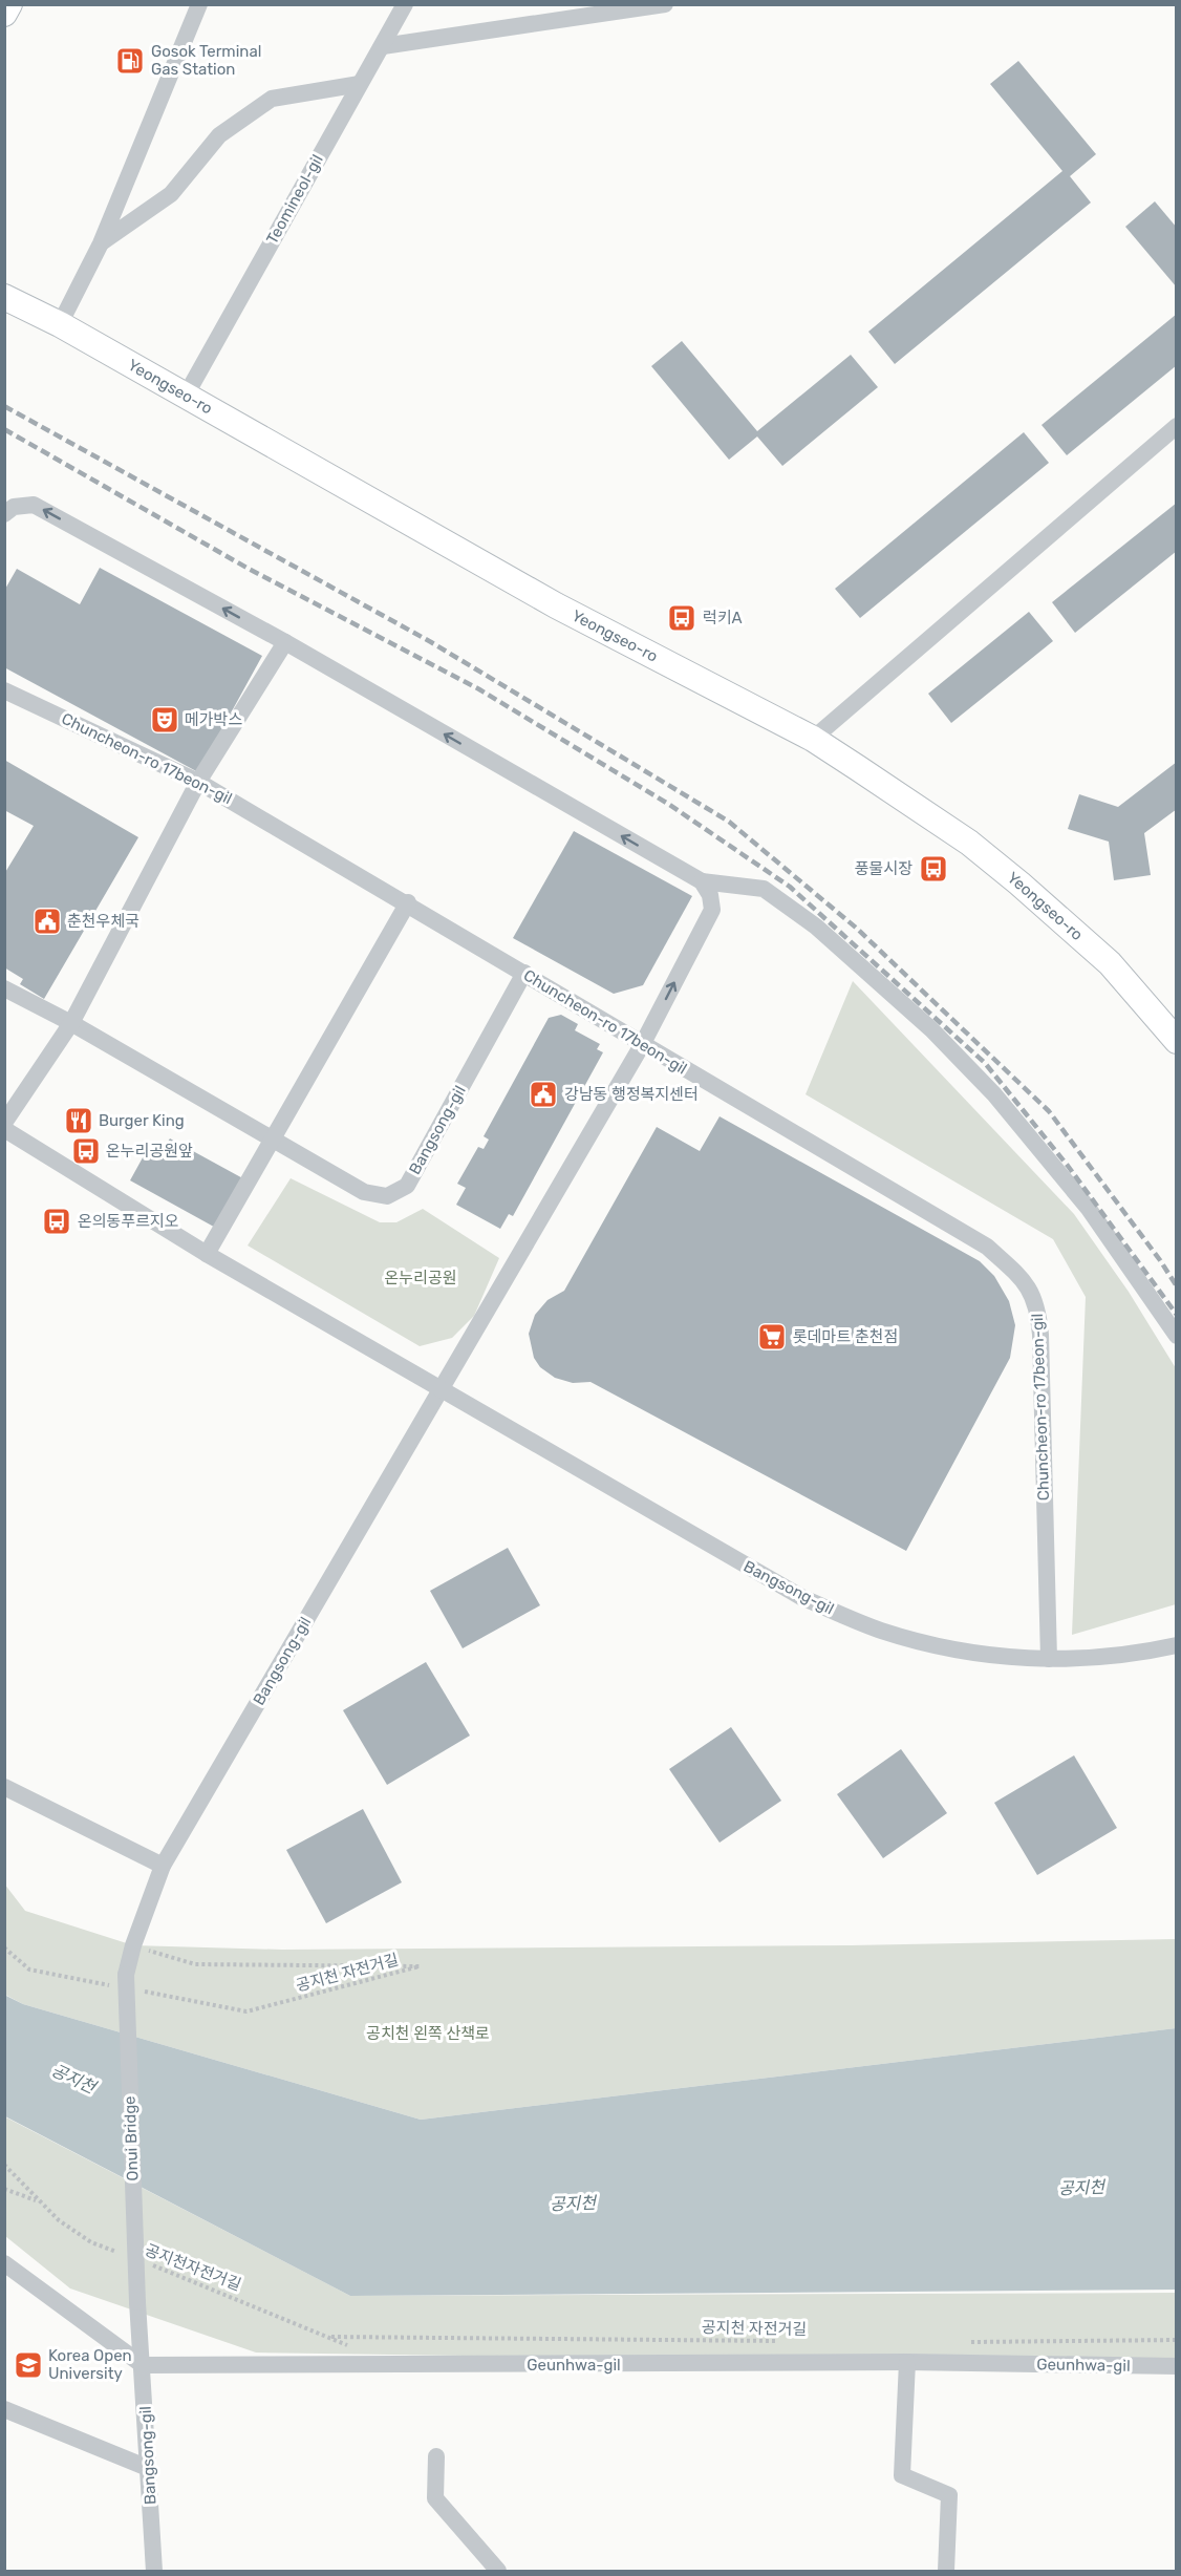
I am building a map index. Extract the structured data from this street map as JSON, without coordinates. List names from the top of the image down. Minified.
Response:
{"streets":{"street":["Teomineol-gil","Yeongseo-ro","Chuncheon-ro 17beon-gil","Bangsong-gil","Onui Bridge","Geunhwa-gil"],"path":["공지천 자전거길","공지천자전거길"]},"crossings":[["Teomineol-gil","Yeongseo-ro"],["Chuncheon-ro 17beon-gil","Bangsong-gil"],["Bangsong-gil","공지천 자전거길"],["Bangsong-gil","Onui Bridge"],["Bangsong-gil","Geunhwa-gil"],["공지천 자전거길","공지천자전거길"]],"water":["공지천"],"parks":["온누리공원","공치천 왼쪽 산책로"],"places":{"fuel station":["Gosok Terminal Gas Station"],"bus stop":["럭키A","풍물시장","온누리공원앞","온의동푸르지오"],"theatre":["메가박스"],"public building":["춘천우체국","강남동 행정복지센터"],"restaurant":["Burger King"],"supermarket":["롯데마트 춘천점"],"school or university":["Korea Open University"]}}
